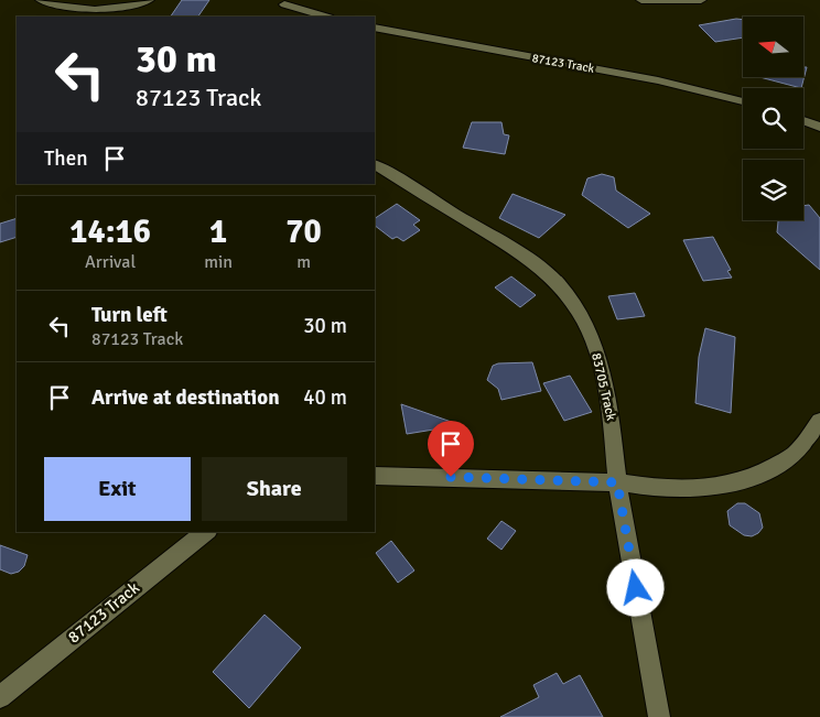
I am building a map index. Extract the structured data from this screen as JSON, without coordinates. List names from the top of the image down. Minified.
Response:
{"streets":{"street":["87123 Track","83705 Track"]},"north":"left","page":{"turn":["30 m","87123 Track"],"then":"Then","eta":["14:16","Arrival","1","min","70","m"],"list":[{"name":"Turn left","note":"87123 Track","value":"30 m"},{"name":"Arrive at destination","value":"40 m"}],"buttons":["Exit","Share"]}}
